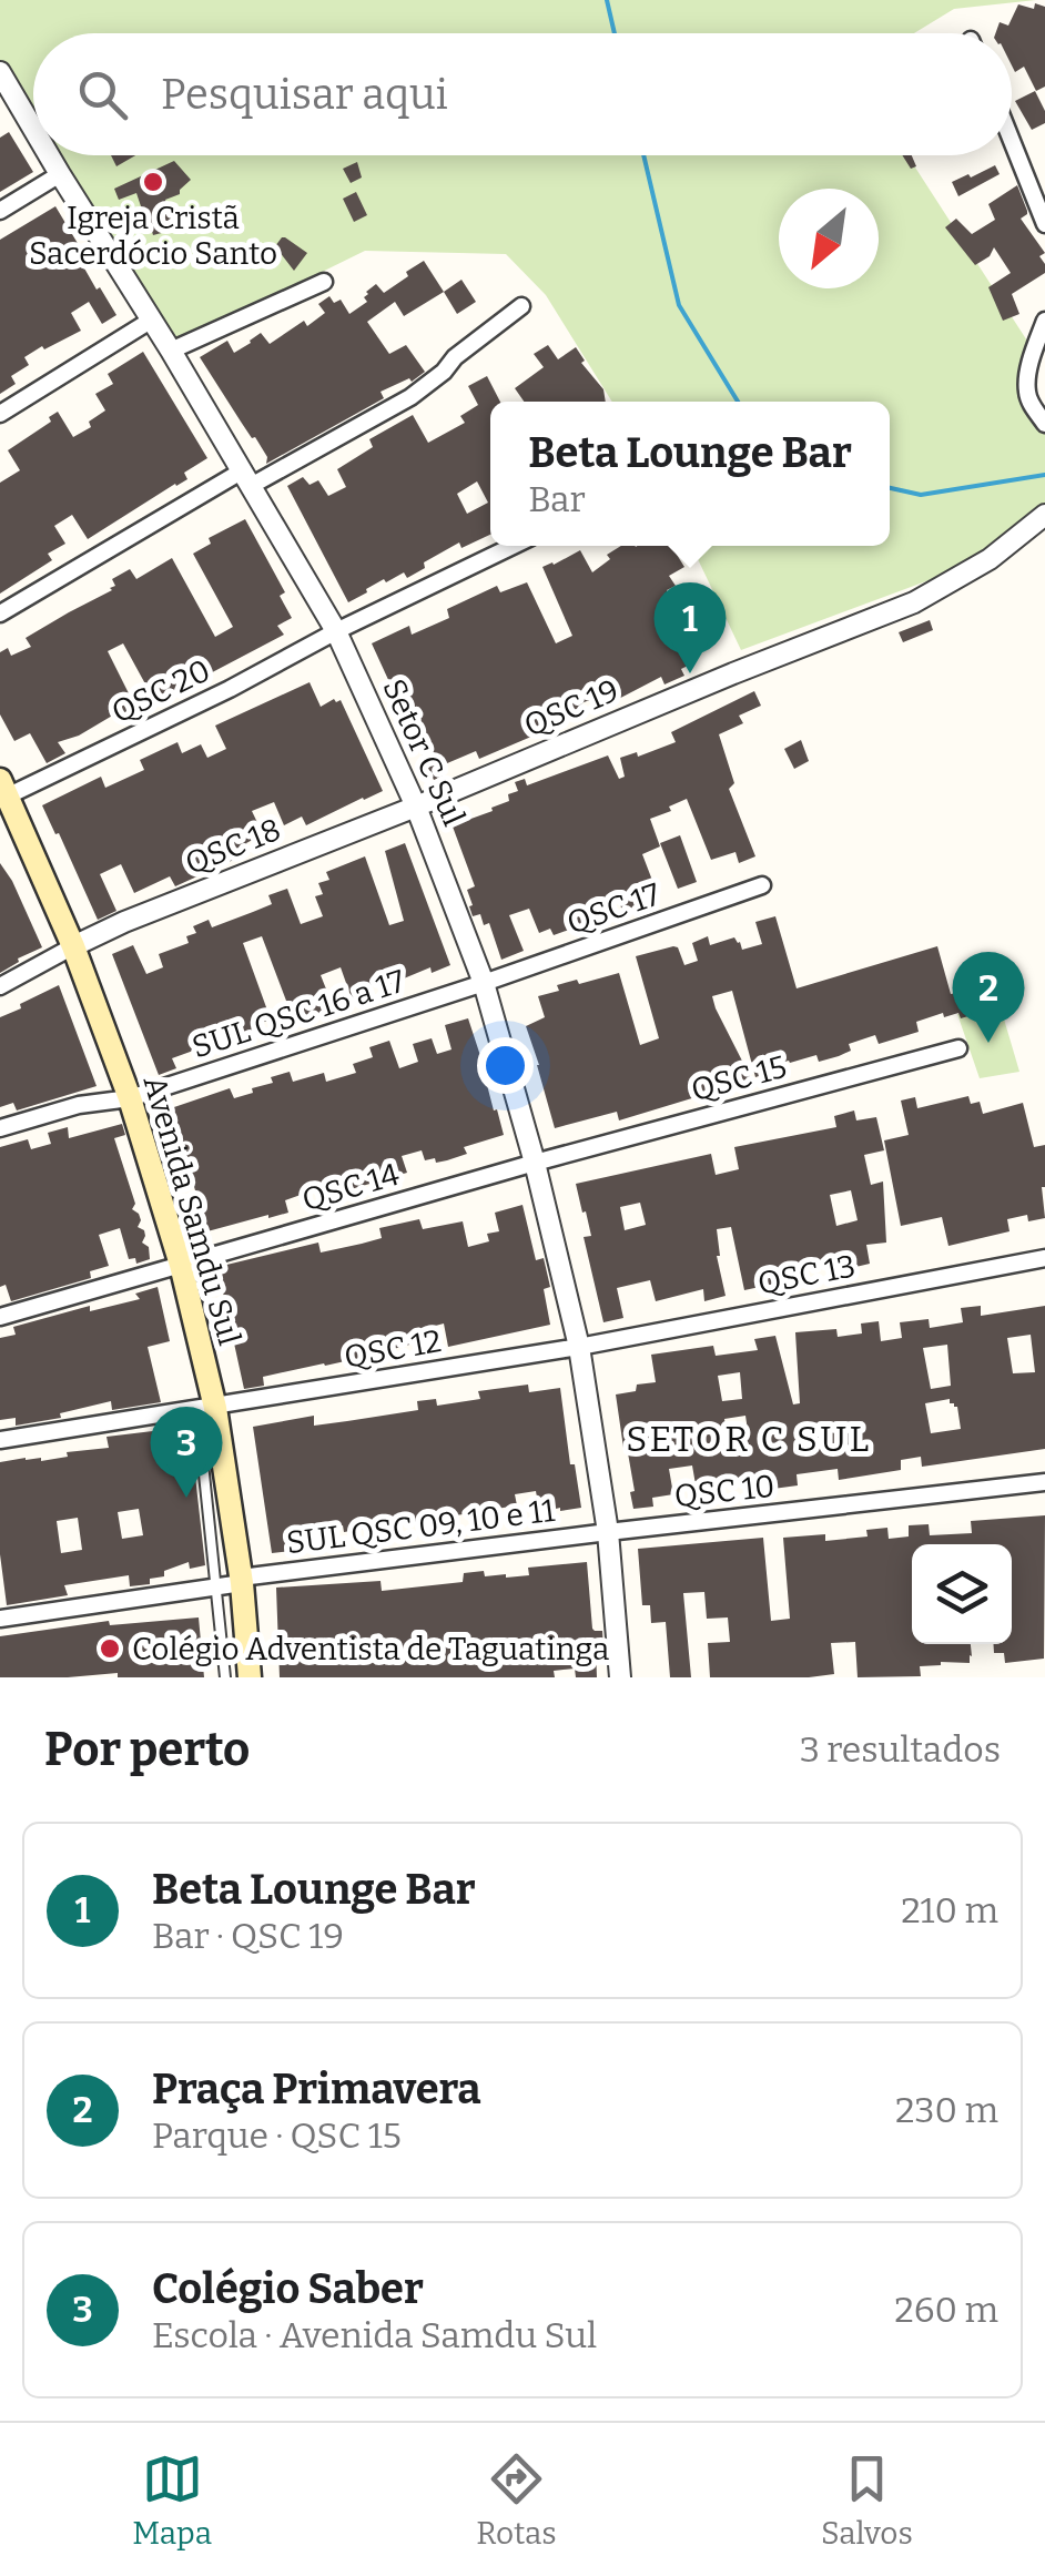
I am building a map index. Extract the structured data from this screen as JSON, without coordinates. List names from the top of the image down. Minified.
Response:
{"streets":{"main road":["Avenida Samdu Sul"],"street":["QSC 20","QSC 19","Setor C Sul","QSC 18","QSC 17","SUL QSC 16 a 17","QSC 15","QSC 14","QSC 13","QSC 12","QSC 10","SUL QSC 09, 10 e 11"]},"crossings":[["QSC 20","Setor C Sul"],["QSC 20","Avenida Samdu Sul"],["QSC 19","Setor C Sul"],["QSC 19","QSC 18"],["Setor C Sul","QSC 18"],["Setor C Sul","QSC 17"],["Setor C Sul","SUL QSC 16 a 17"],["Setor C Sul","QSC 15"],["Setor C Sul","QSC 14"],["Setor C Sul","QSC 13"],["Setor C Sul","QSC 12"],["Setor C Sul","QSC 10"],["Setor C Sul","SUL QSC 09, 10 e 11"],["QSC 18","Avenida Samdu Sul"],["QSC 17","SUL QSC 16 a 17"],["SUL QSC 16 a 17","Avenida Samdu Sul"],["QSC 15","QSC 14"],["QSC 14","Avenida Samdu Sul"],["Avenida Samdu Sul","QSC 12"],["Avenida Samdu Sul","SUL QSC 09, 10 e 11"],["QSC 13","QSC 12"],["QSC 10","SUL QSC 09, 10 e 11"]],"districts":["SETOR C SUL"],"places":["Igreja Cristã Sacerdócio Santo","Colégio Adventista de Taguatinga"],"north":"bottom left","page":{"search":"Pesquisar aqui","popup":["Beta Lounge Bar","Bar"],"pins":["1","2","3"],"heading":["Por perto","3 resultados"],"list":[{"mark":"1","name":"Beta Lounge Bar","note":"Bar · QSC 19","value":"210 m"},{"mark":"2","name":"Praça Primavera","note":"Parque · QSC 15","value":"230 m"},{"mark":"3","name":"Colégio Saber","note":"Escola · Avenida Samdu Sul","value":"260 m"}],"nav":["Mapa","Rotas","Salvos"]}}
